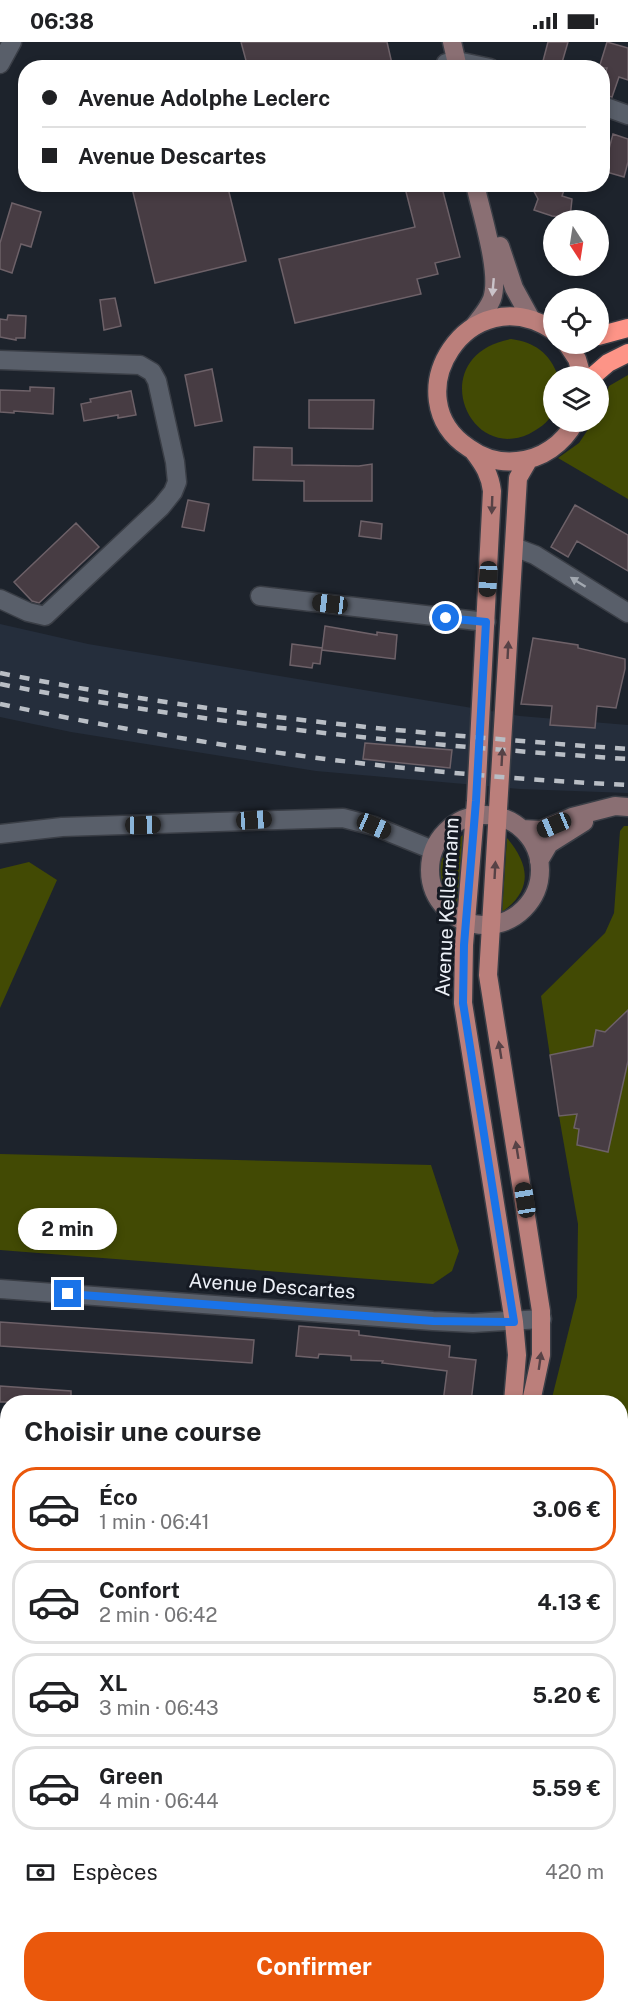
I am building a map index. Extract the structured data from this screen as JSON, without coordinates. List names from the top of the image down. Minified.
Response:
{"streets":{"main road":["Avenue Kellermann"],"street":["Avenue Descartes"]},"crossings":[["Avenue Kellermann","Avenue Descartes"]],"north":"bottom","page":{"status":"06:38","banner":["Avenue Adolphe Leclerc","Avenue Descartes"],"bubble":"2 min","heading":"Choisir une course","list":[{"name":"Éco","note":"1 min · 06:41","value":"3.06 €"},{"name":"Confort","note":"2 min · 06:42","value":"4.13 €"},{"name":"XL","note":"3 min · 06:43","value":"5.20 €"},{"name":"Green","note":"4 min · 06:44","value":"5.59 €"}],"pay":["Espèces","420 m"],"buttons":"Confirmer"}}
